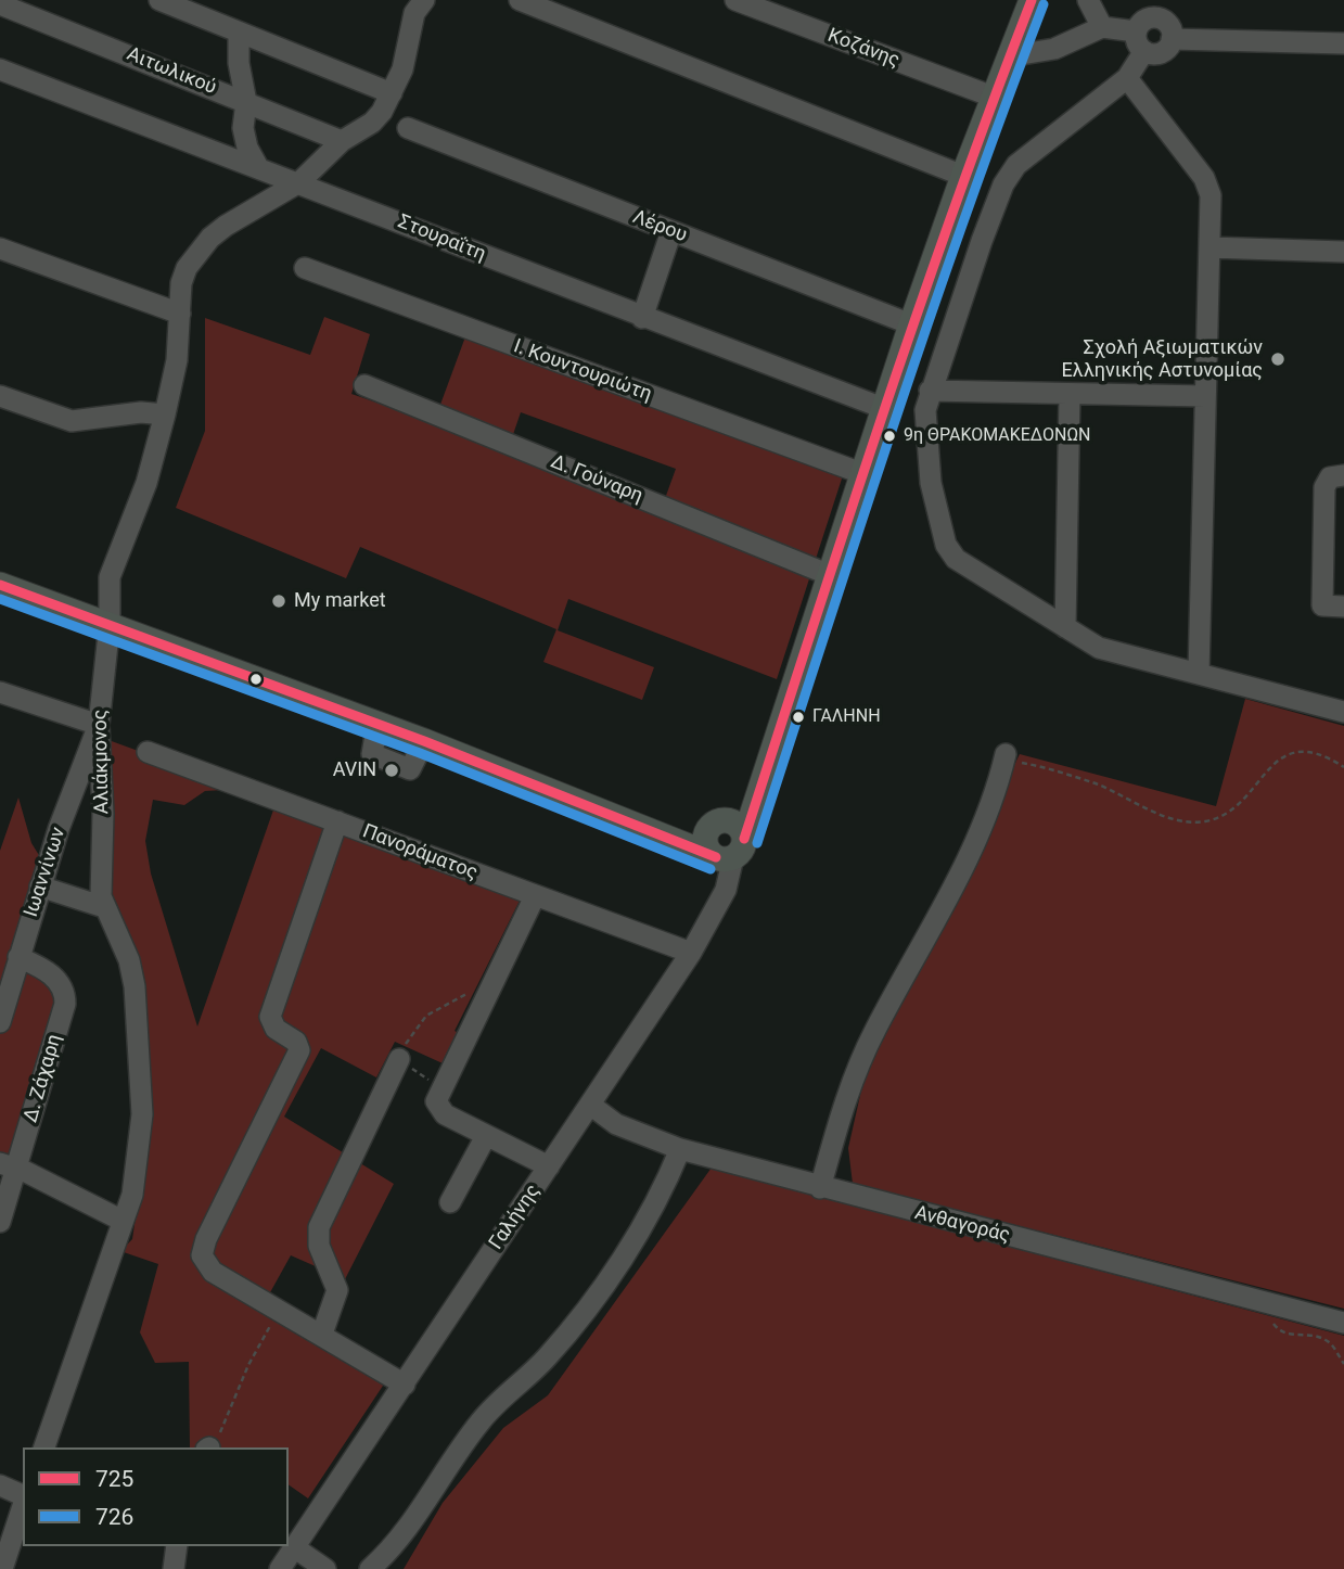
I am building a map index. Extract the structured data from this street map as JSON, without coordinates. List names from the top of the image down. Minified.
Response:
{"streets":{"street":["Κοζάνης","Αιτωλικού","Λέρου","Στουραΐτη","Ι. Κουντουριώτη","Δ. Γούναρη","Αλιάκμονος","Πανοράματος","Ιωαννίνων","Δ. Ζάχαρη","Γαλήνης","Ανθαγοράς"]},"crossings":[["Αιτωλικού","Αλιάκμονος"],["Στουραΐτη","Αλιάκμονος"],["Αλιάκμονος","Ιωαννίνων"],["Πανοράματος","Γαλήνης"],["Ιωαννίνων","Δ. Ζάχαρη"],["Γαλήνης","Ανθαγοράς"]],"places":["Σχολή Αξιωματικών Ελληνικής Αστυνομίας","9η ΘΡΑΚΟΜΑΚΕΔΟΝΩΝ","My market","ΓΑΛΗΝΗ","AVIN"],"lines":["transit line 725","transit line 726"],"legend":["725","726"]}
